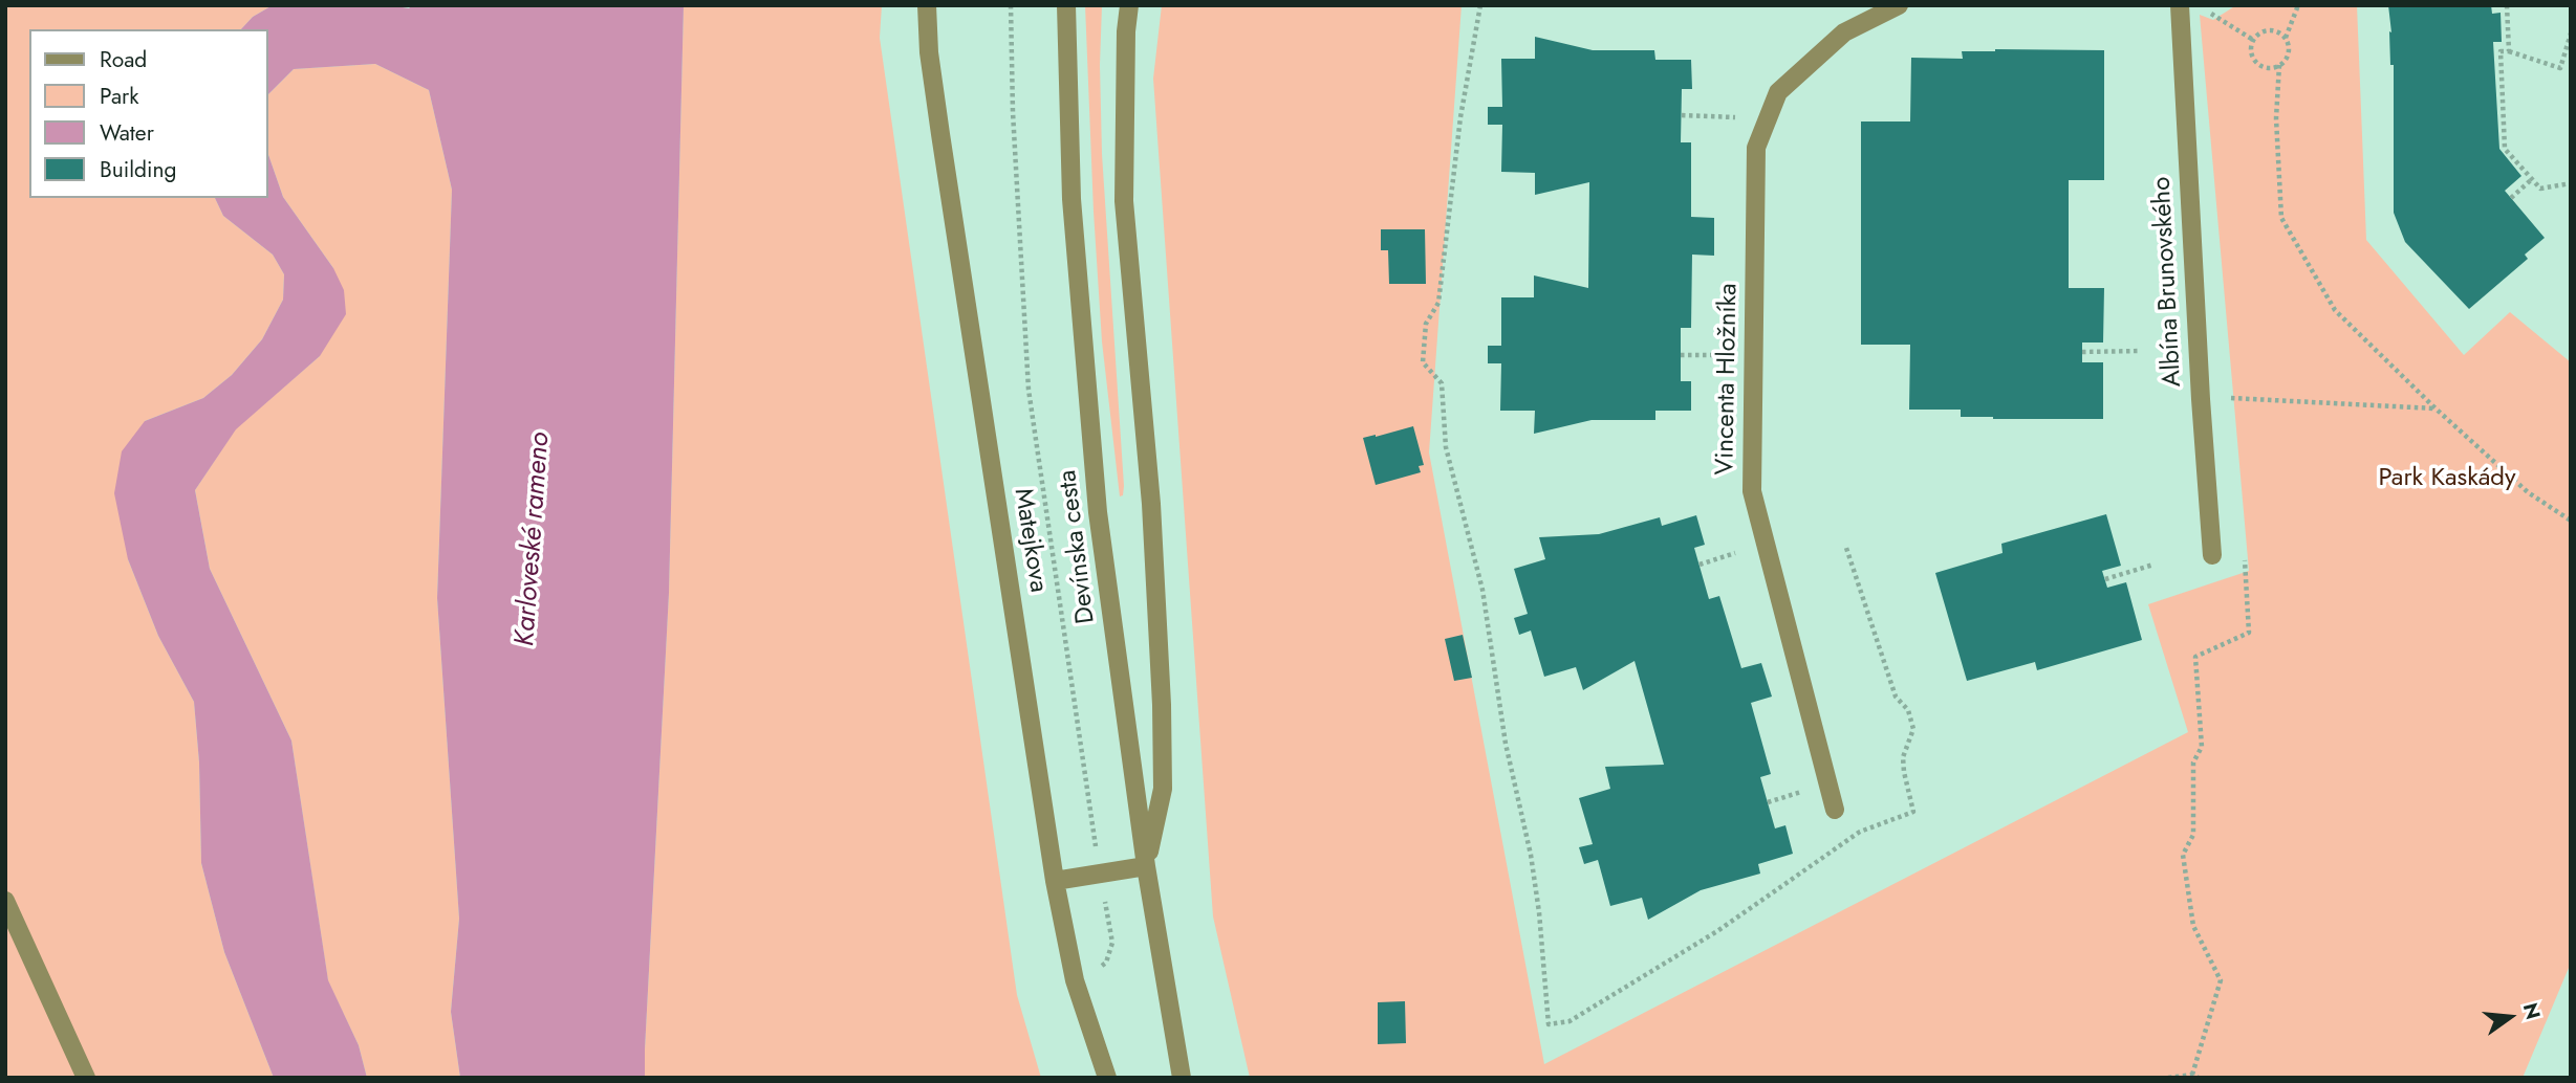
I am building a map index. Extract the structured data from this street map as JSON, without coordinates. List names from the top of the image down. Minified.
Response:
{"streets":{"street":["Albína Brunovského","Vincenta Hložníka","Matejkova","Devínska cesta"]},"water":["Karloveské rameno"],"parks":["Park Kaskády"],"legend":["Road","Park","Water","Building"],"north":"right"}
